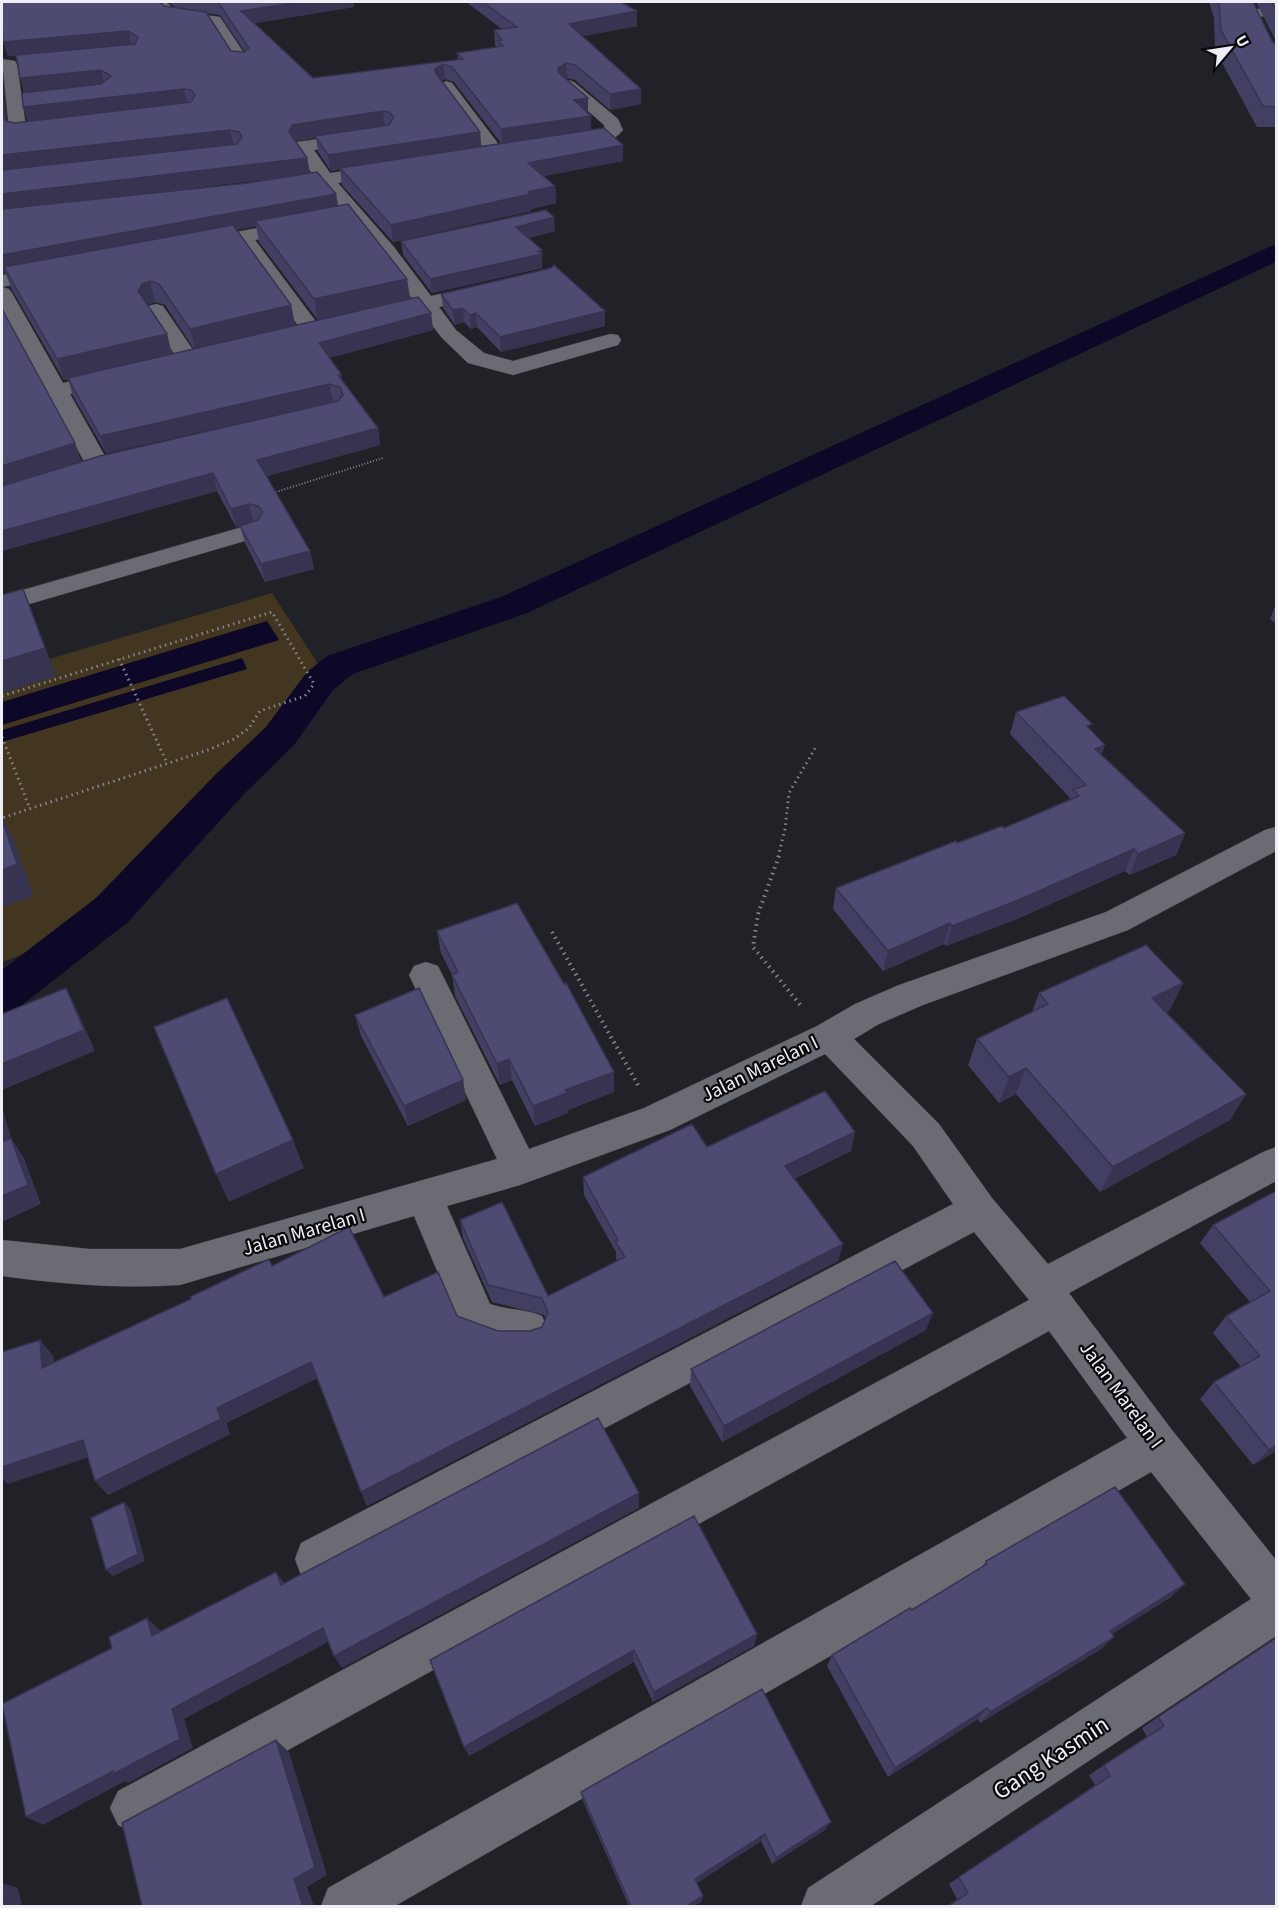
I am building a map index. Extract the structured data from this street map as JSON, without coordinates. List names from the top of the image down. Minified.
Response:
{"streets":{"street":["Jalan Marelan I","Gang Kasmin"]},"north":"top right"}
